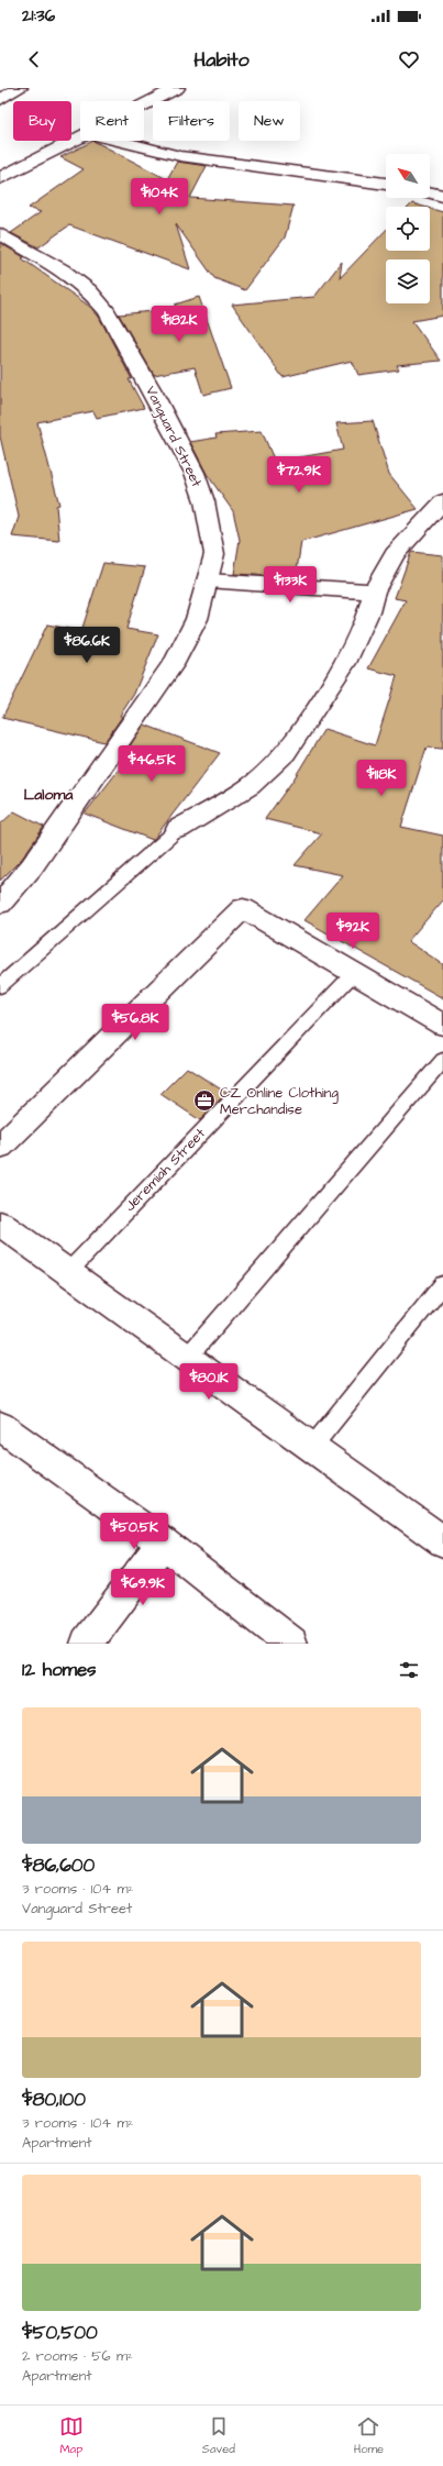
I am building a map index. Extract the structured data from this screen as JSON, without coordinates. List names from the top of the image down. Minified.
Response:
{"streets":{"street":["Vanguard Street"],"lane":["Jeremiah Street"]},"districts":["Laloma"],"places":{"office":["CZ Online Clothing Merchandise"]},"north":"top left","page":{"status":"21:36","header":"Habito","chip":["Buy","Rent","Filters","New"],"price":["$104K","$182K","$72.9K","$133K","$86.6K","$46.5K","$118K","$92K","$56.8K","$80.1K","$50.5K","$69.9K"],"heading":"12 homes","list":[{"name":"$86,600","note":"3 rooms · 104 m² · Vanguard Street"},{"name":"$80,100","note":"3 rooms · 104 m² · Apartment"},{"name":"$50,500","note":"2 rooms · 56 m² · Apartment"}],"tabs":["Map","Saved","Home"]}}
